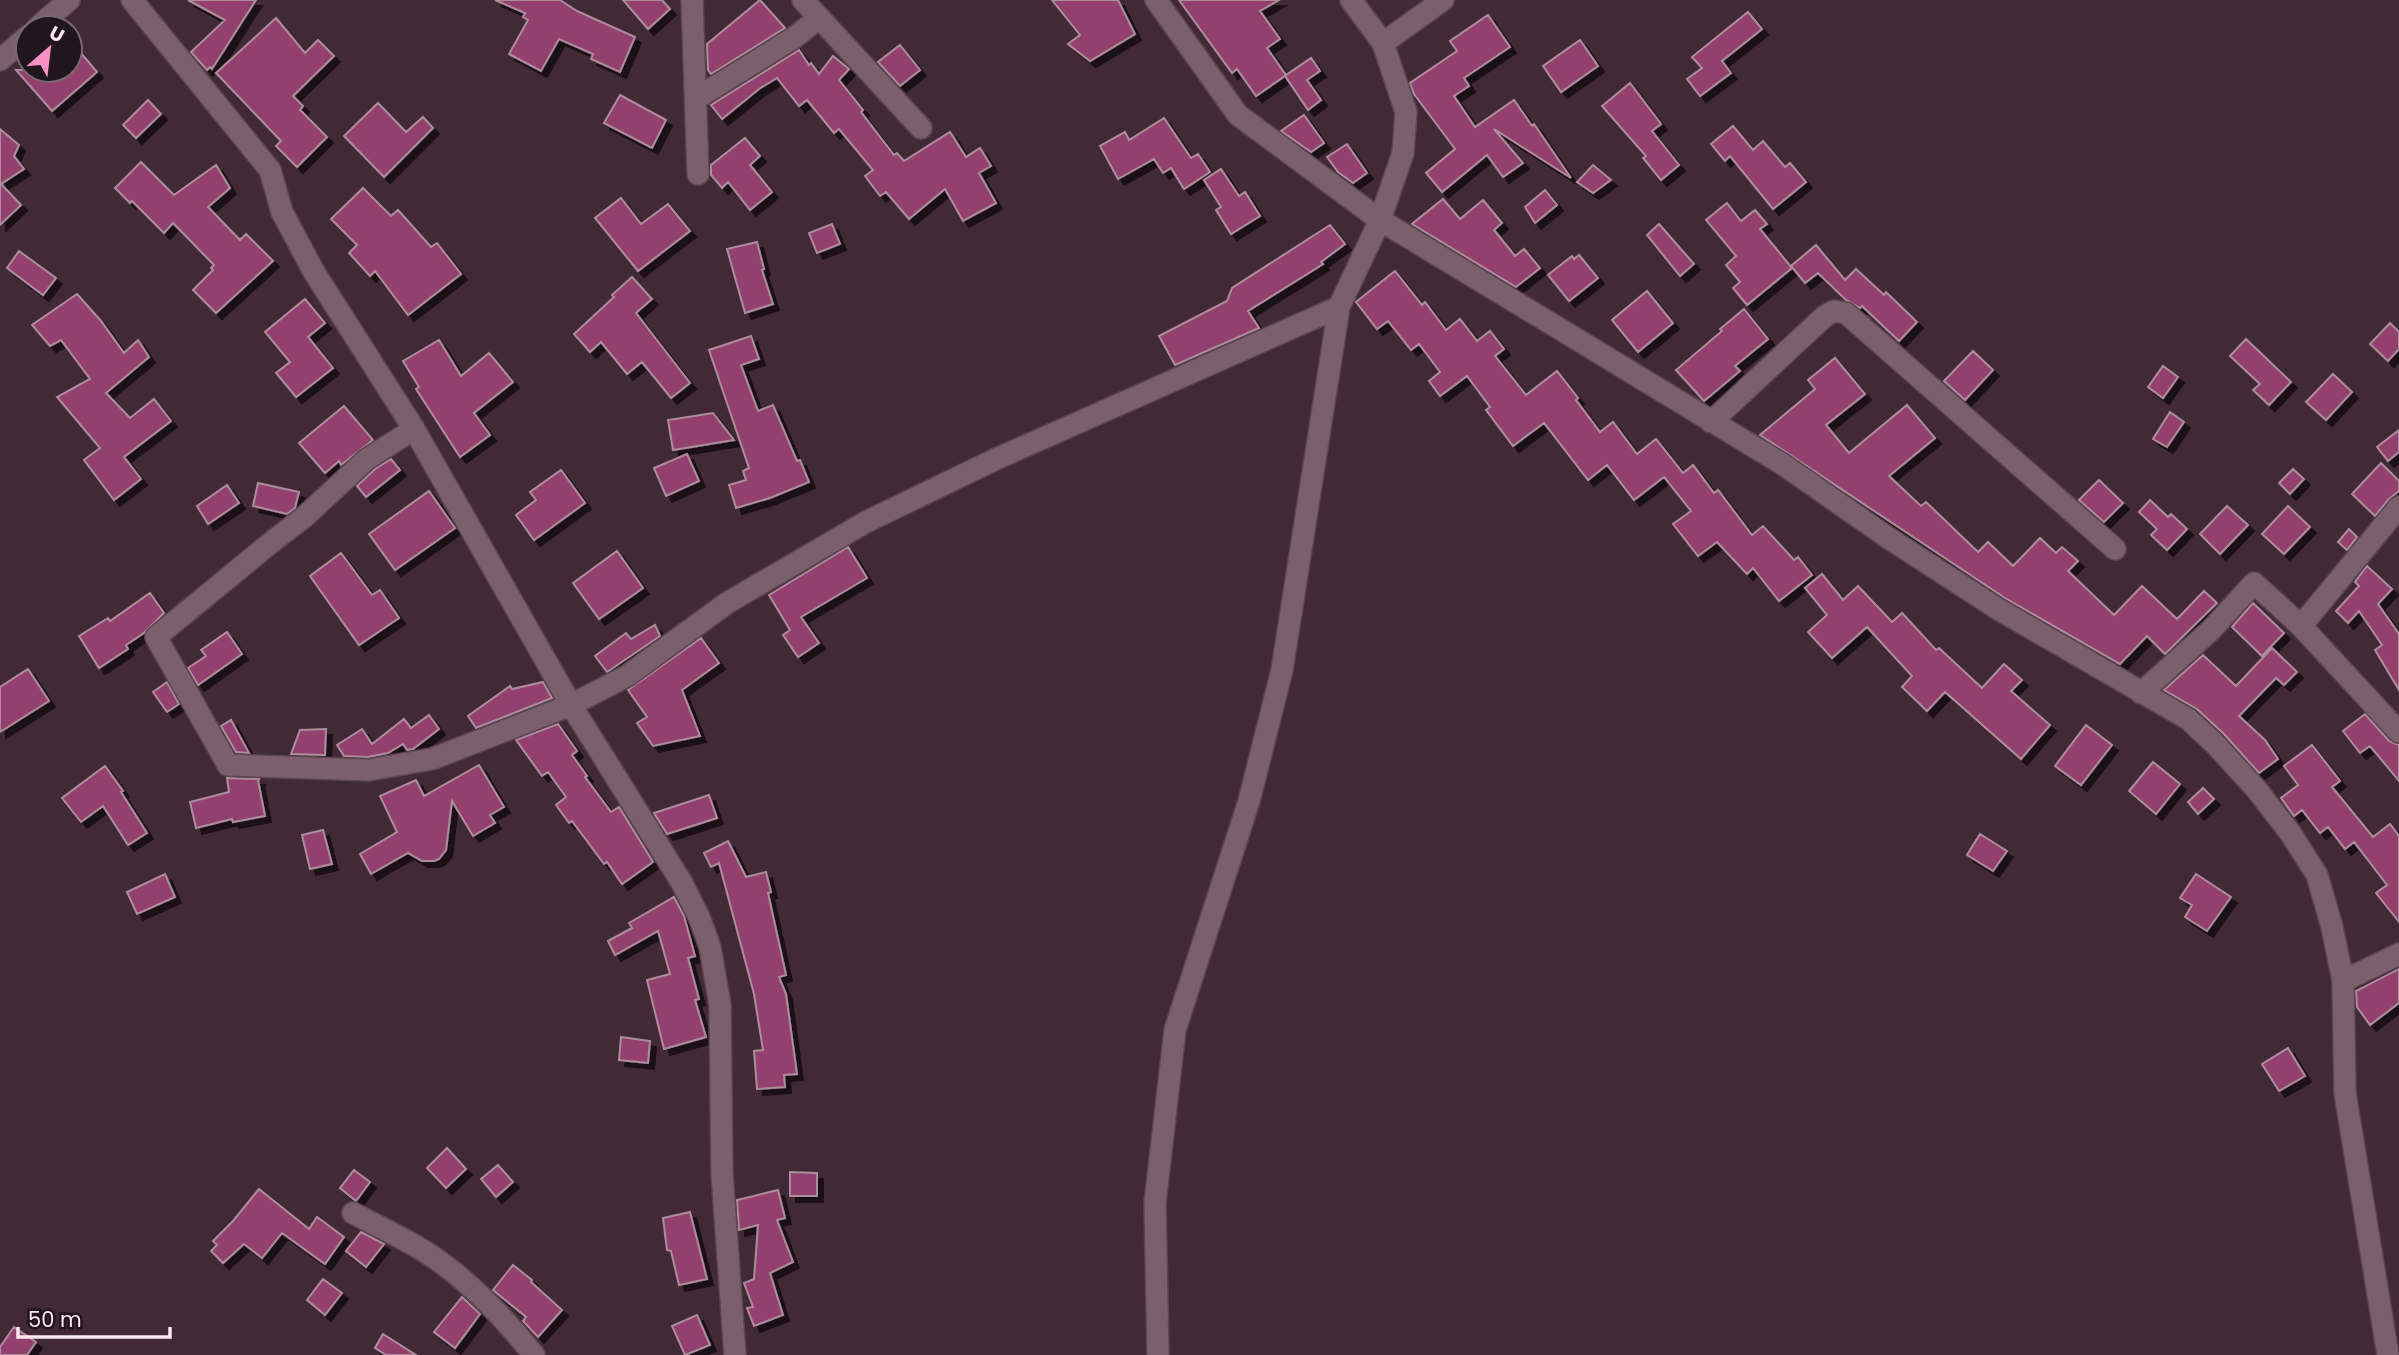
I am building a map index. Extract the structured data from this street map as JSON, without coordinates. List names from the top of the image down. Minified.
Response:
{"scale_bar":"50 m","north":"top right"}
